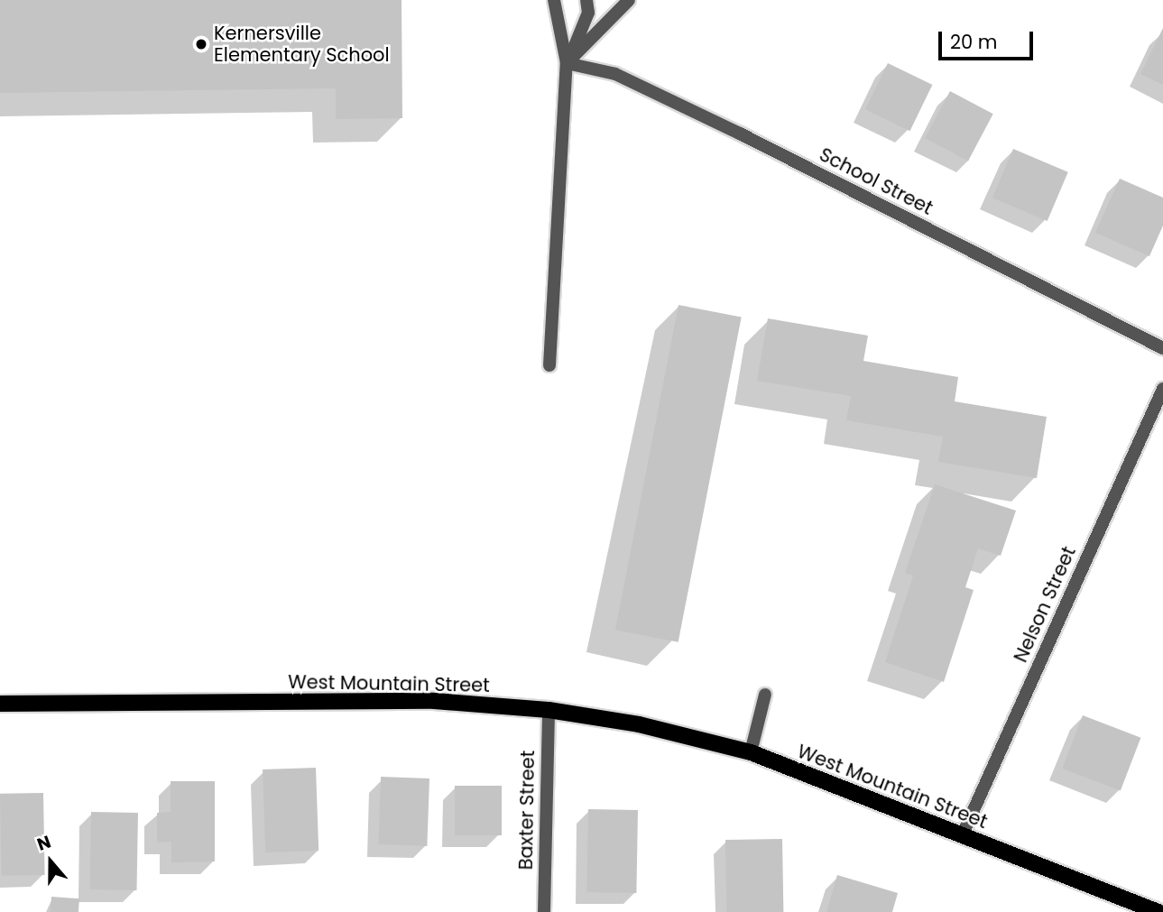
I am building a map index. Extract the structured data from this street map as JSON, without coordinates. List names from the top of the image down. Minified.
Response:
{"streets":{"main road":["West Mountain Street"],"street":["School Street","Nelson Street","Baxter Street"]},"crossings":[["Nelson Street","West Mountain Street"],["West Mountain Street","Baxter Street"]],"places":["Kernersville Elementary School"],"scale_bar":"20 m","north":"top"}
